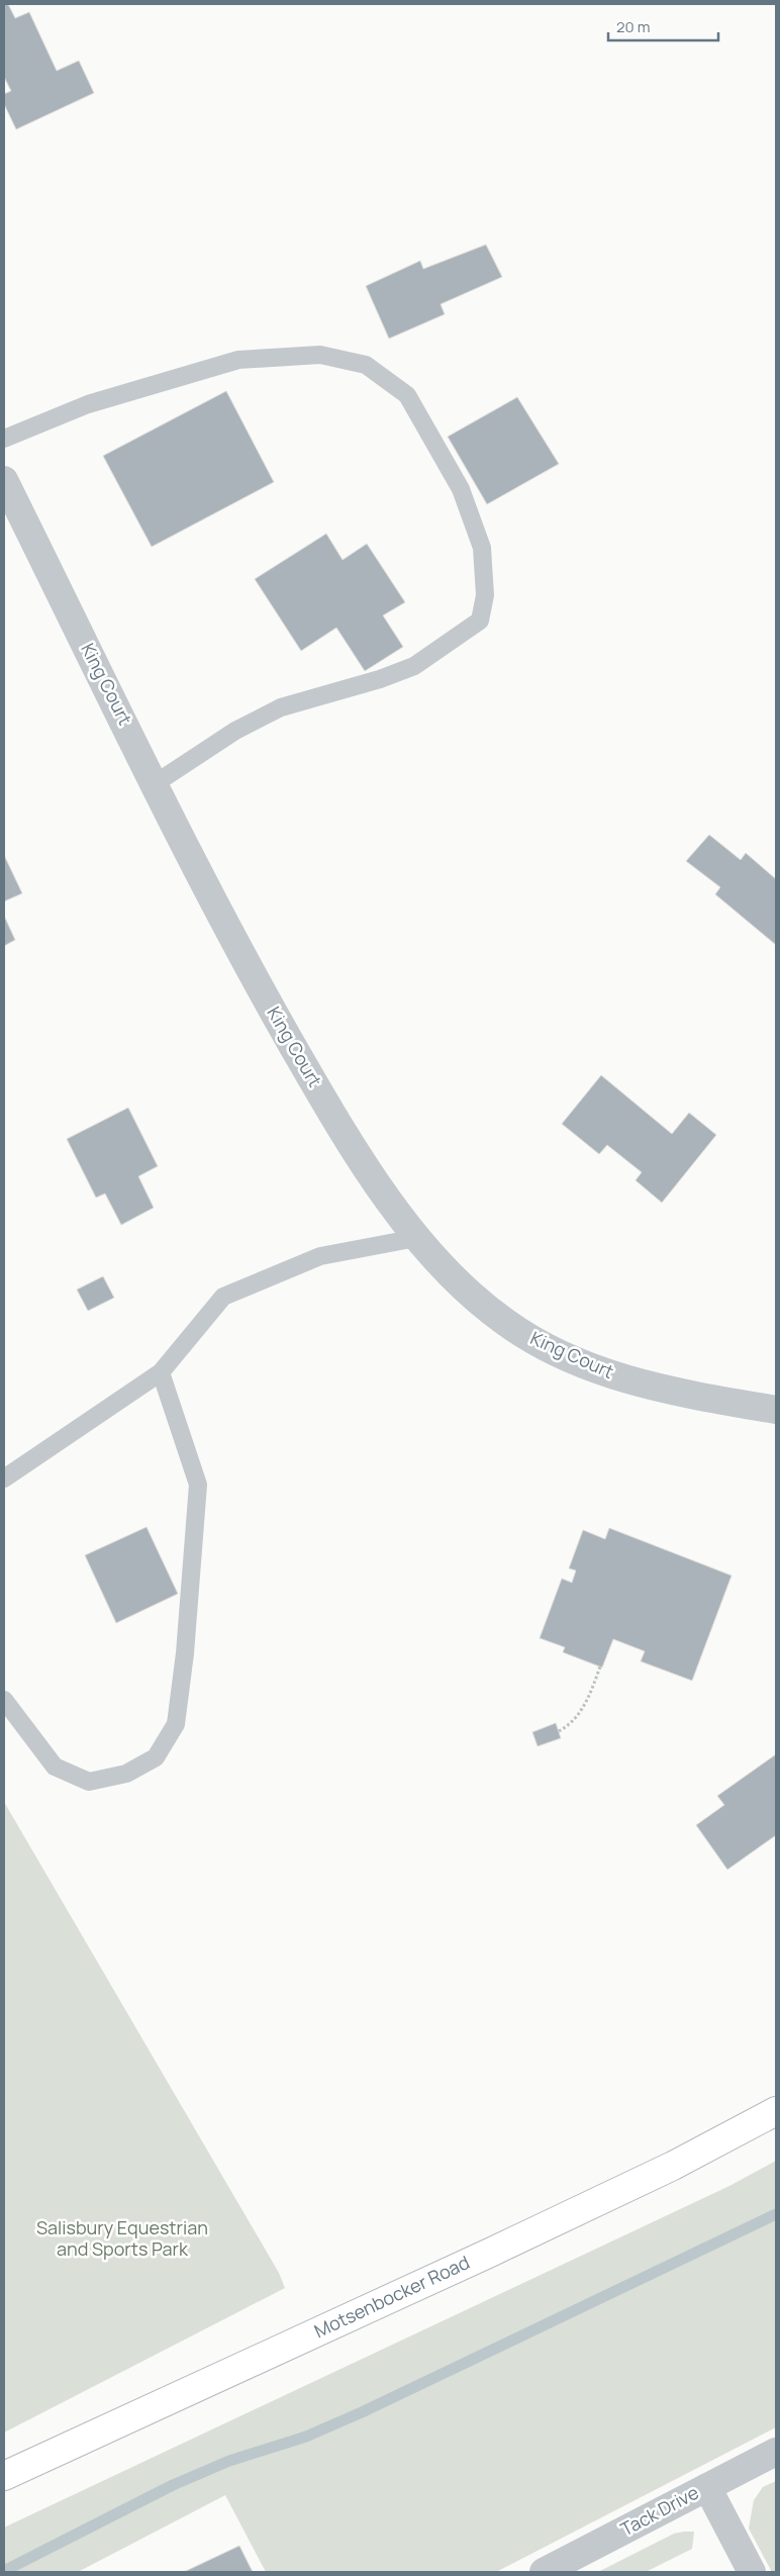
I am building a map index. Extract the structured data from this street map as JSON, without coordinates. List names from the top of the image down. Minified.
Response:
{"streets":{"main road":["Motsenbocker Road"],"street":["King Court","Tack Drive"]},"parks":["Salisbury Equestrian and Sports Park"],"scale_bar":"20 m"}
